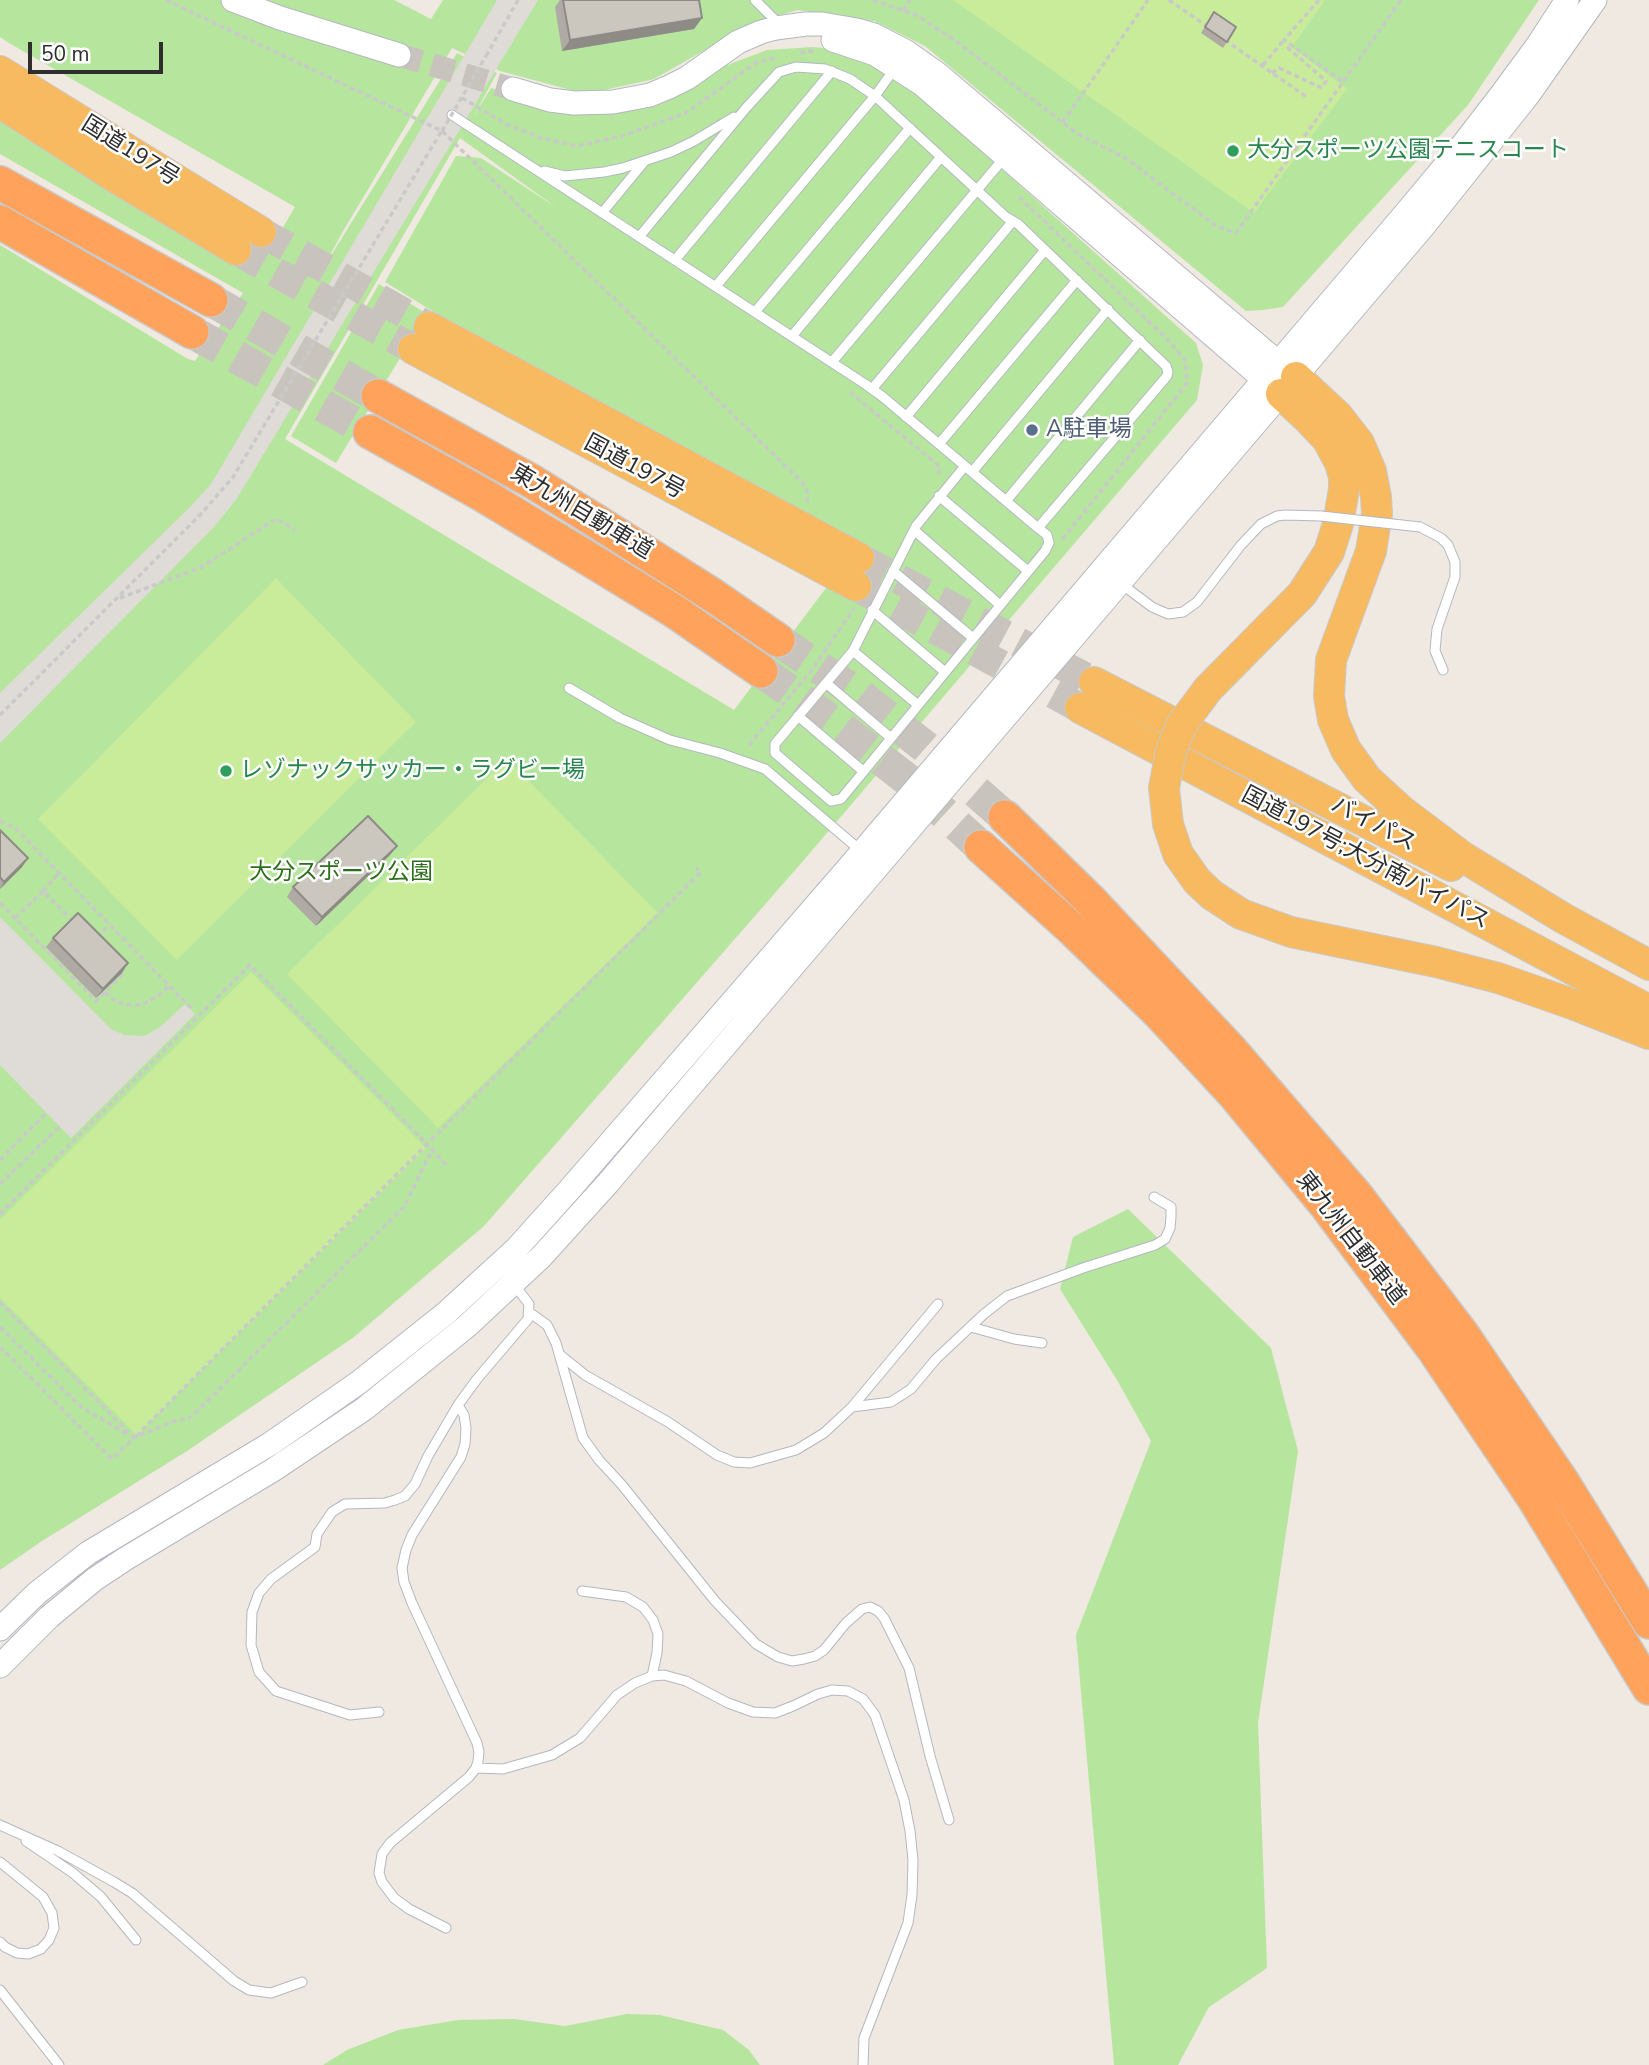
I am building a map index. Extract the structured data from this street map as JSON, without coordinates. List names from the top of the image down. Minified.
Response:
{"streets":{"highway":["国道197号","東九州自動車道","バイパス","国道197号;大分南バイパス"]},"parks":["大分スポーツ公園"],"places":["大分スポーツ公園テニスコート","A駐車場","レゾナックサッカー・ラグビー場"],"scale_bar":"50 m"}
